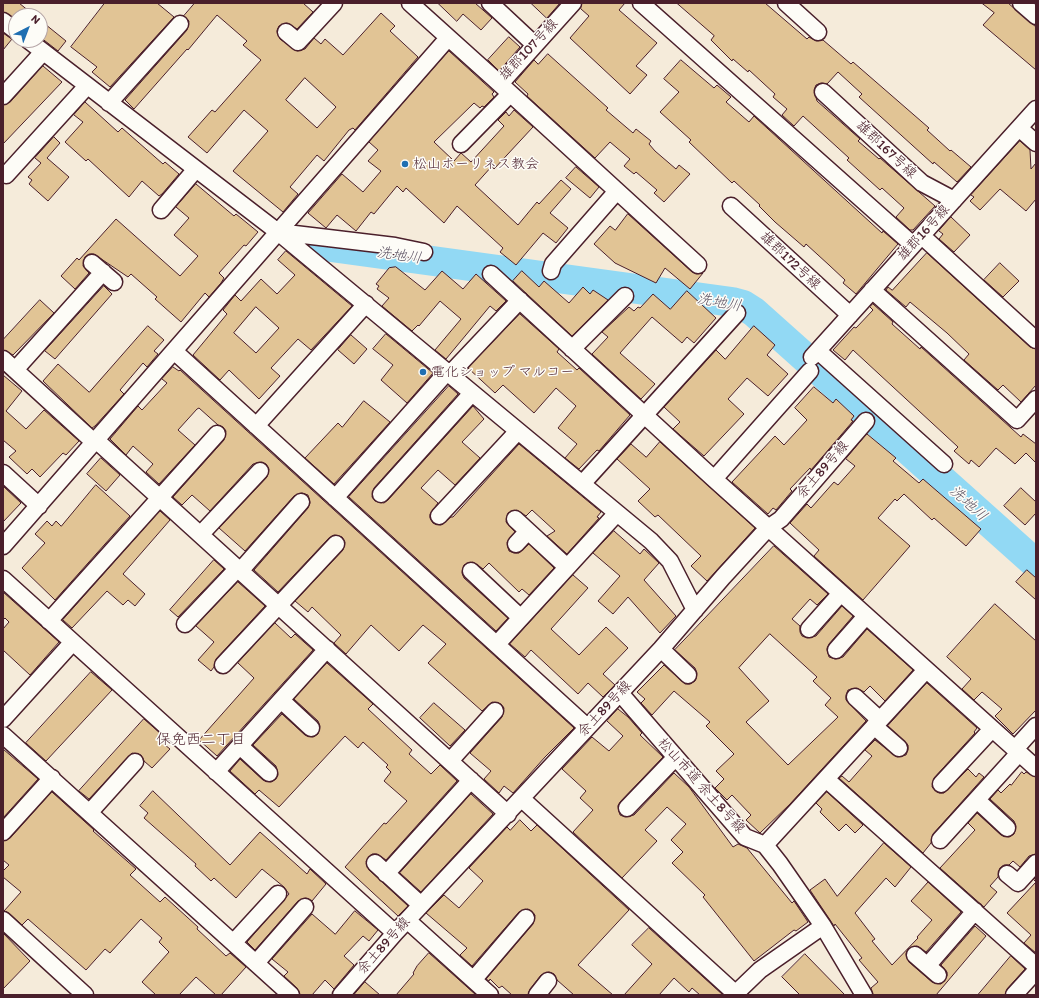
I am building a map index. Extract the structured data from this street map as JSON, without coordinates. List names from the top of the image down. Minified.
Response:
{"streets":{"street":["雄郡107号線","雄郡167号線","雄郡16号線","雄郡172号線","余土89号線","松山市道 余土8号線"]},"crossings":[["雄郡167号線","雄郡16号線"],["雄郡16号線","雄郡172号線"],["余土89号線","松山市道 余土8号線"]],"districts":["保免西二丁目"],"water":["洗地川"],"places":["松山ホーリネス教会","電化ショップ マルコー"],"north":"top right"}
